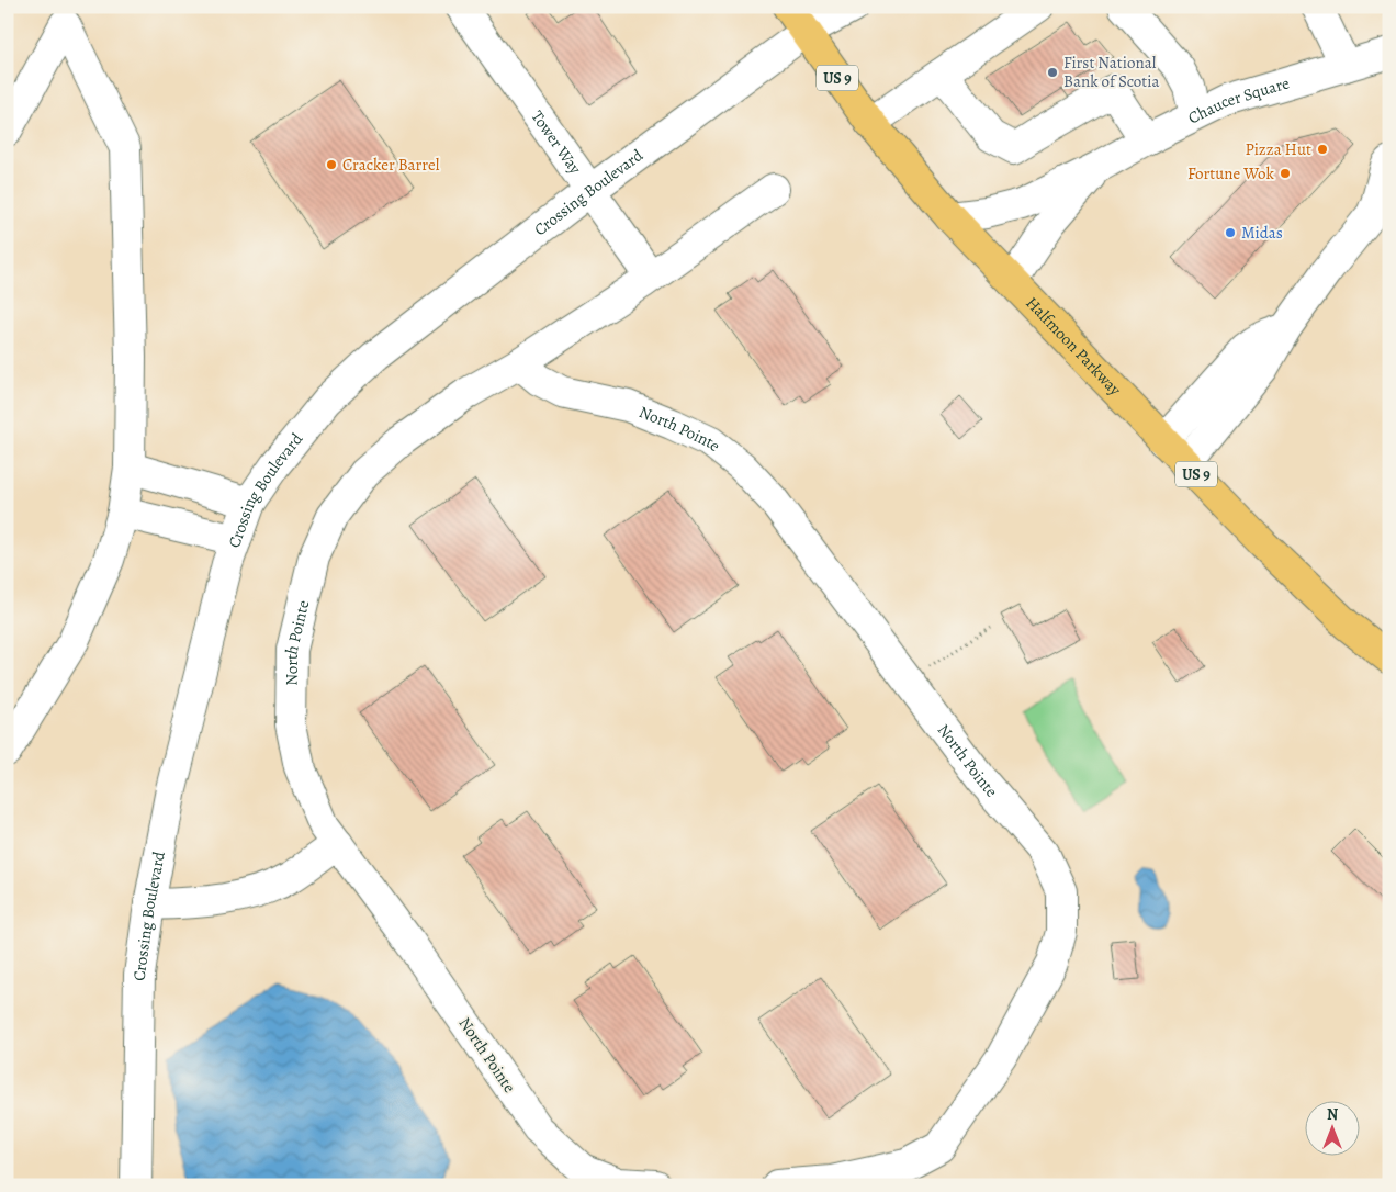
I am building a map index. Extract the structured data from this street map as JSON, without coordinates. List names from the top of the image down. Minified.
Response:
{"streets":{"main road":["US 9","Halfmoon Parkway"],"street":["Chaucer Square","Tower Way","Crossing Boulevard","North Pointe"]},"crossings":[["Chaucer Square","Halfmoon Parkway"],["Tower Way","Crossing Boulevard"],["Tower Way","North Pointe"],["Crossing Boulevard","Halfmoon Parkway"]],"places":["First National Bank of Scotia","Pizza Hut","Cracker Barrel","Fortune Wok","Midas"],"north":"top"}
